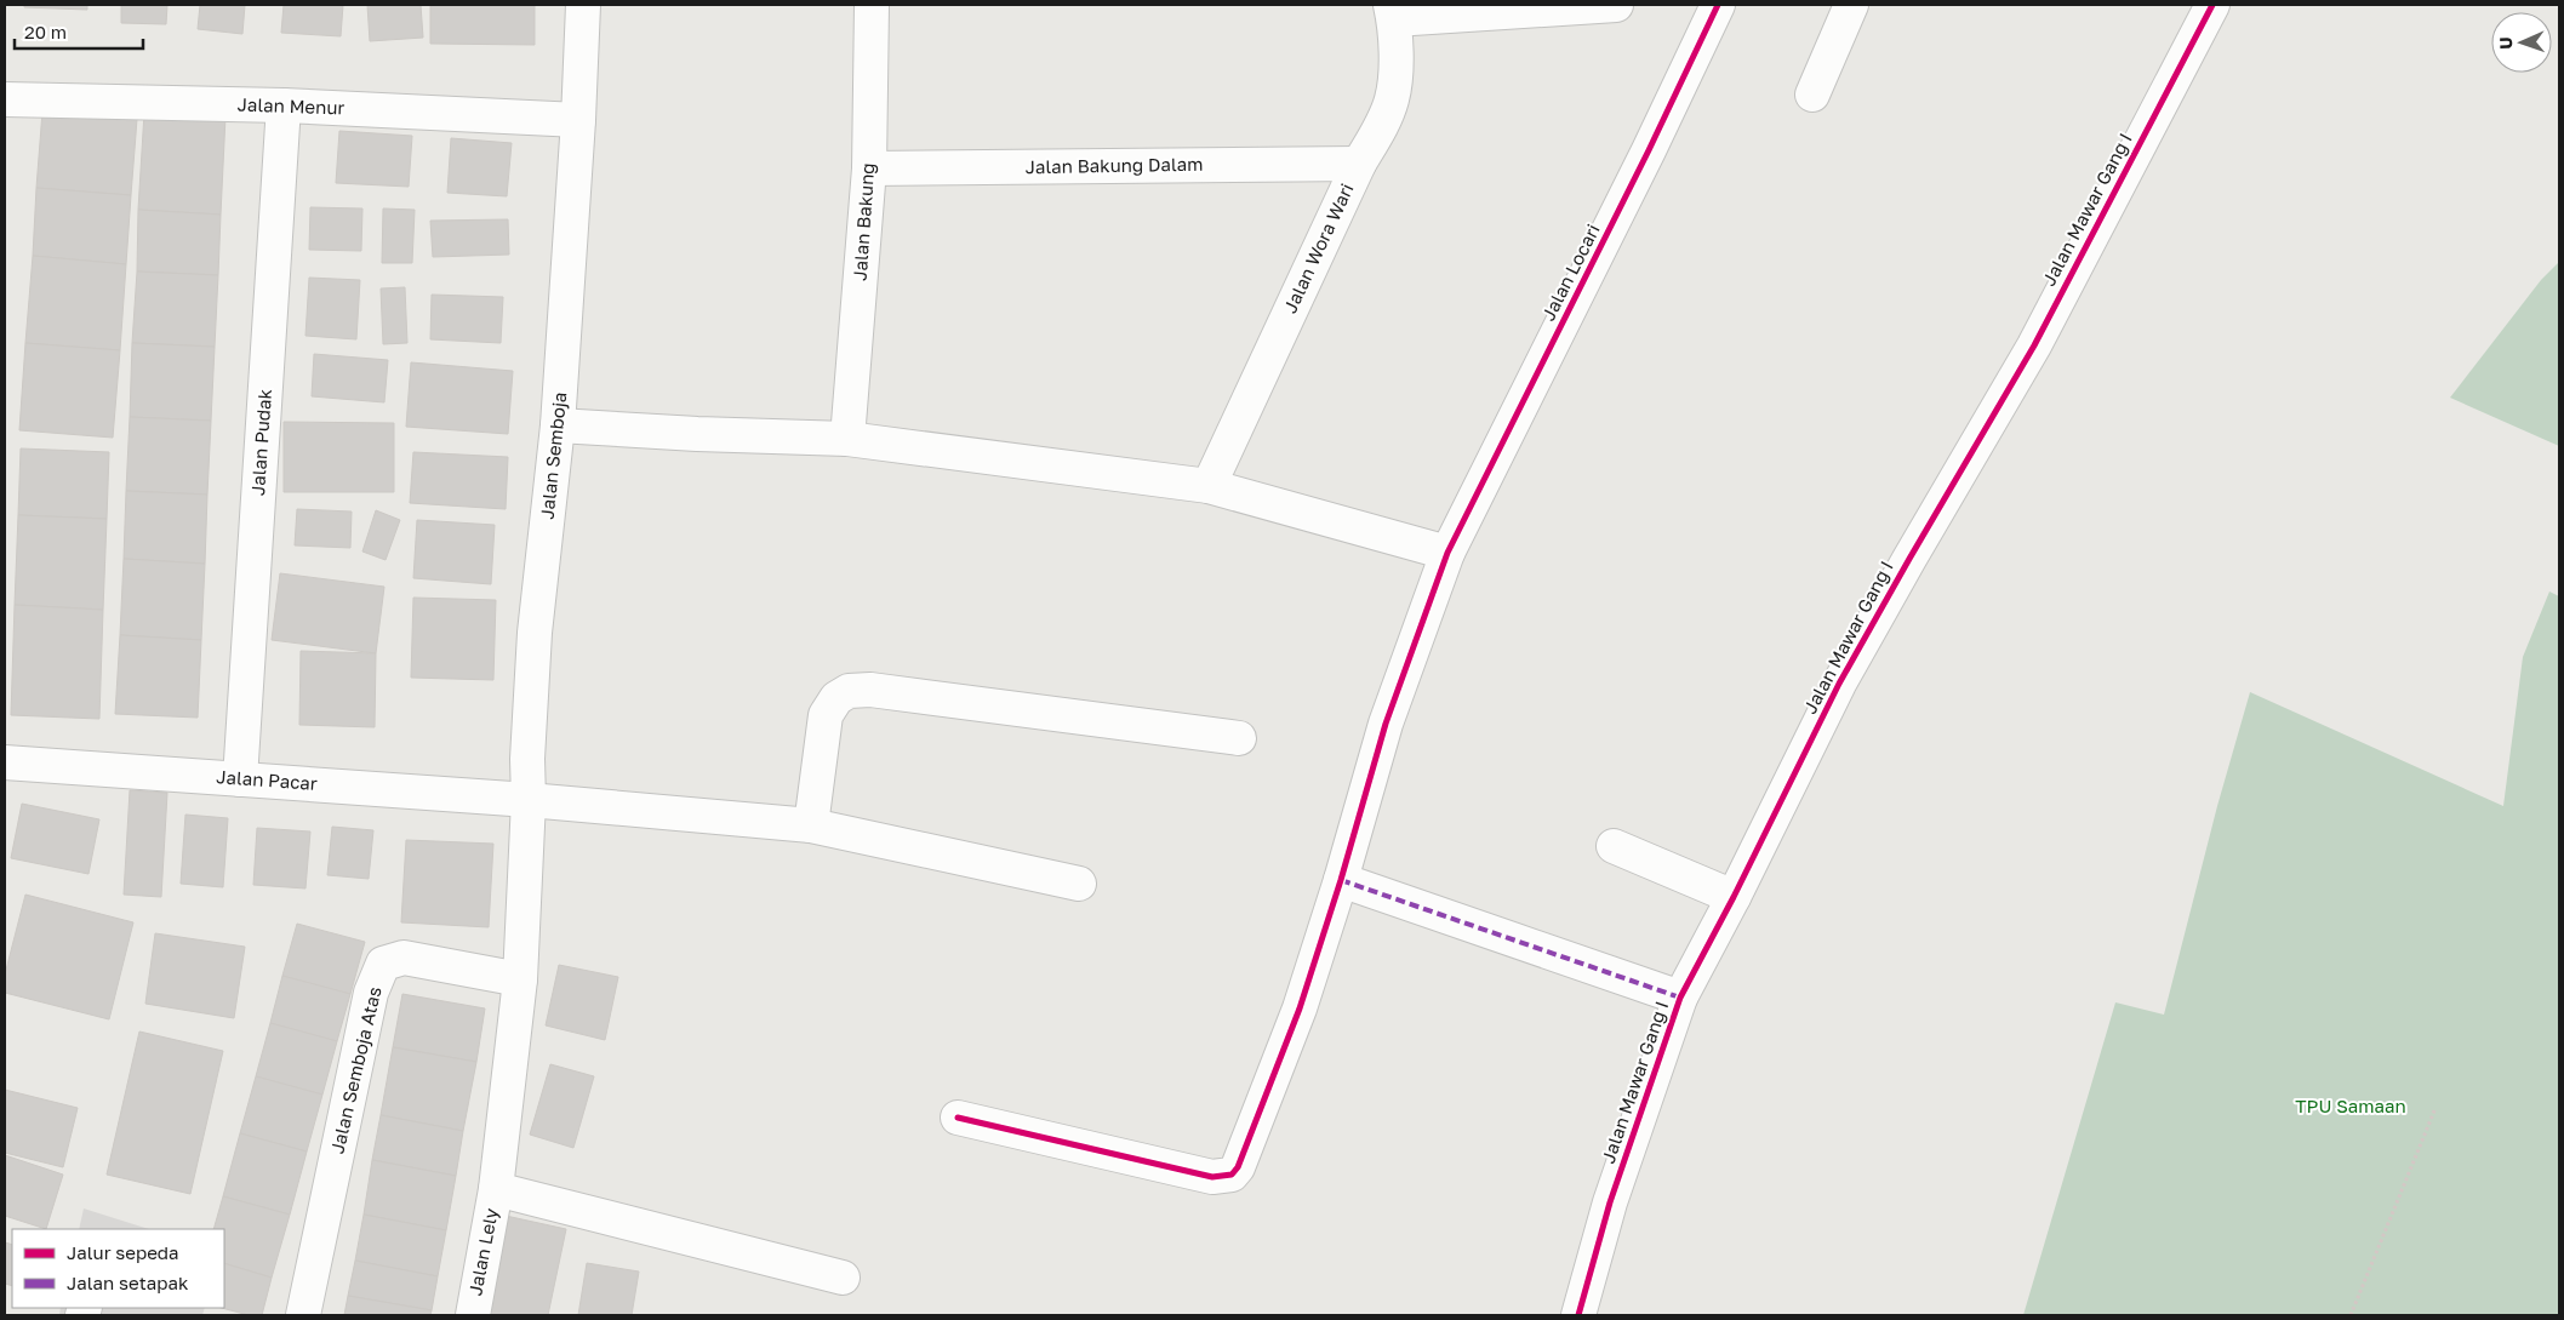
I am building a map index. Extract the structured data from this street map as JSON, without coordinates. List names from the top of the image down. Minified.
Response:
{"streets":{"street":["Jalan Menur","Jalan Bakung Dalam","Jalan Mawar Gang I","Jalan Bakung","Jalan Wora Wari","Jalan Locari","Jalan Pudak","Jalan Semboja","Jalan Pacar","Jalan Semboja Atas","Jalan Lely"]},"crossings":[["Jalan Menur","Jalan Pudak"],["Jalan Menur","Jalan Semboja"],["Jalan Bakung Dalam","Jalan Bakung"],["Jalan Bakung Dalam","Jalan Wora Wari"],["Jalan Pudak","Jalan Pacar"],["Jalan Semboja","Jalan Pacar"],["Jalan Semboja","Jalan Semboja Atas"]],"parks":["TPU Samaan"],"legend":["Jalur sepeda","Jalan setapak"],"scale_bar":"20 m","north":"left"}
